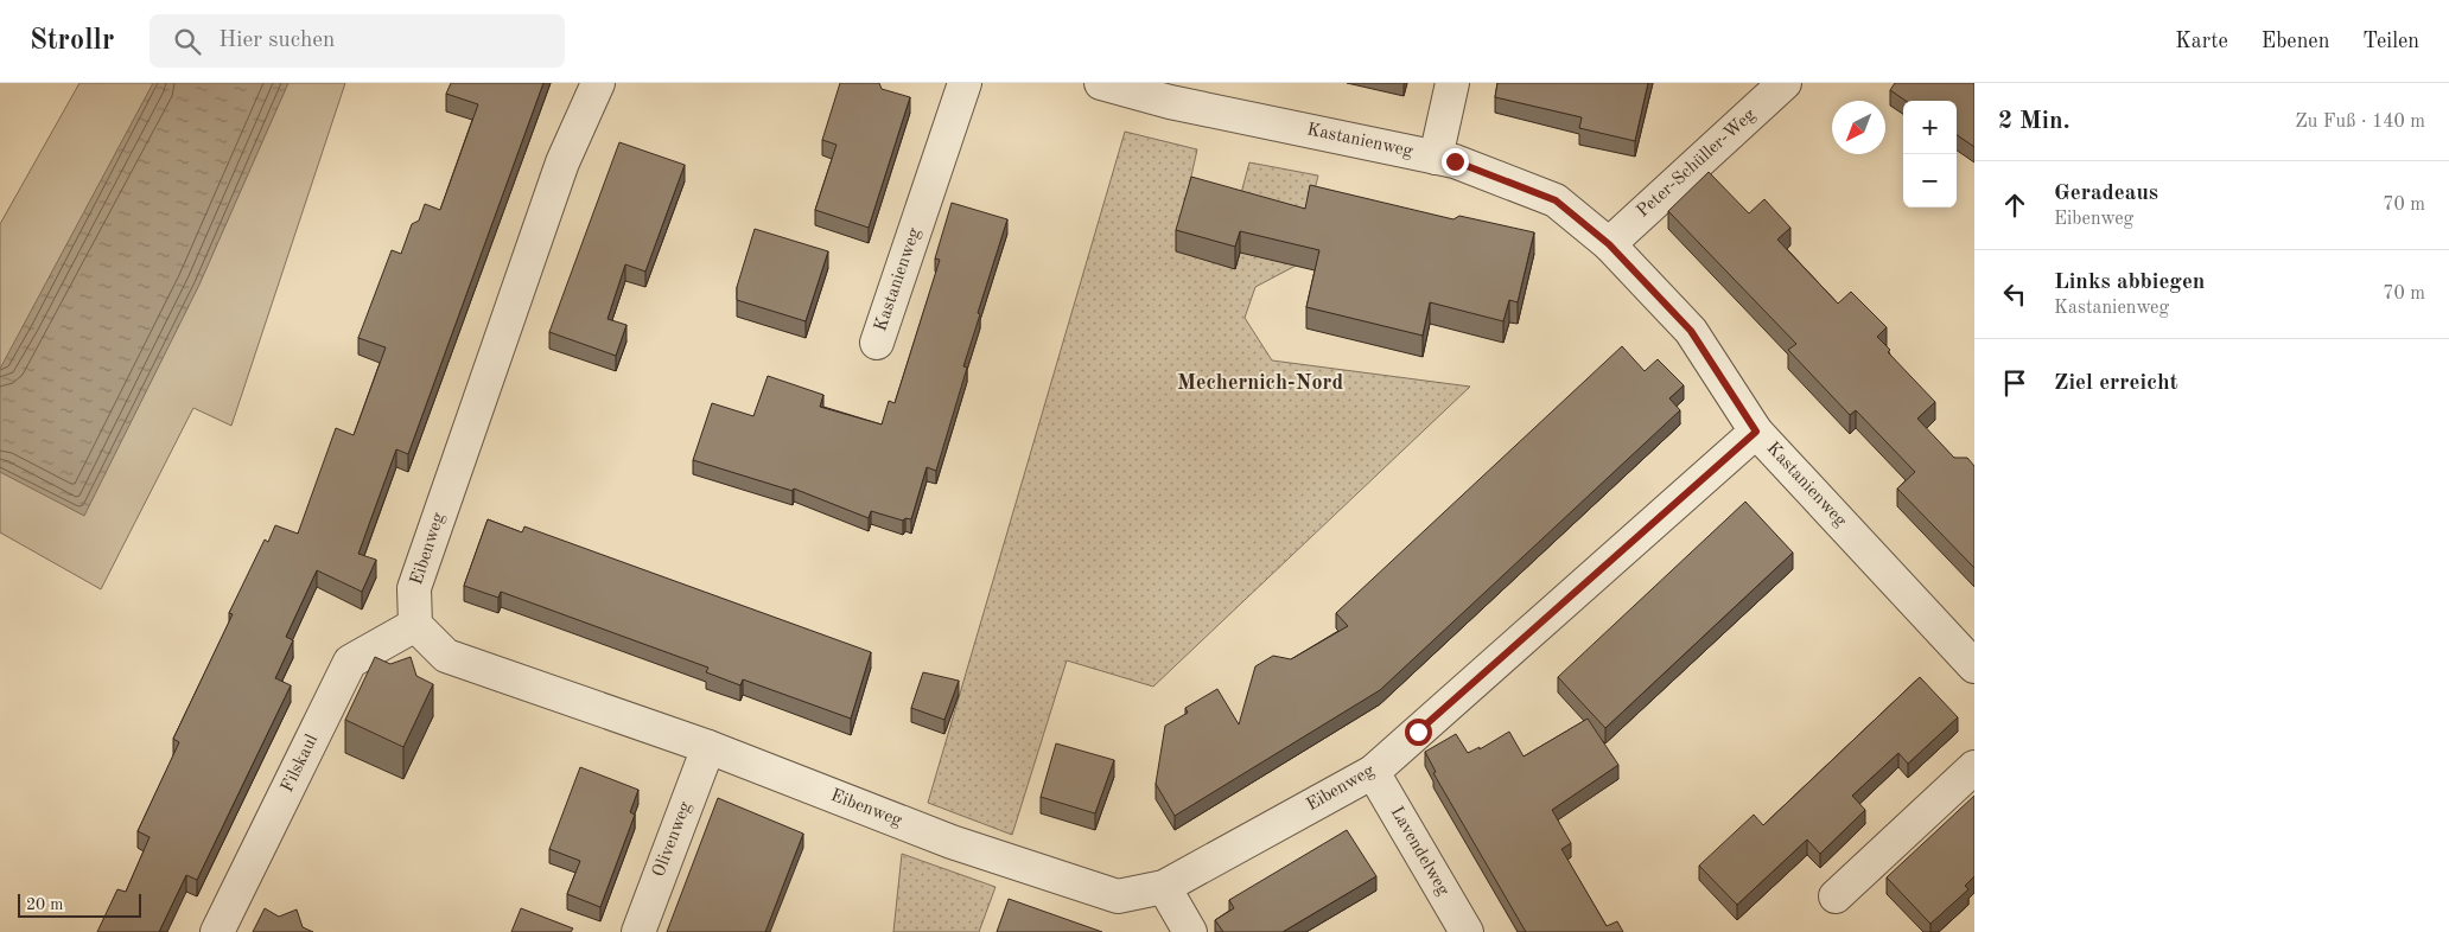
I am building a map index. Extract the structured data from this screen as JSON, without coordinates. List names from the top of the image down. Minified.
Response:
{"streets":{"street":["Kastanienweg","Peter-Schüller-Weg","Eibenweg","Filskaul","Olivenweg","Lavendelweg"]},"crossings":[["Kastanienweg","Peter-Schüller-Weg"],["Kastanienweg","Eibenweg"],["Eibenweg","Filskaul"],["Eibenweg","Olivenweg"],["Eibenweg","Lavendelweg"]],"districts":["Mechernich-Nord"],"scale_bar":"20 m","north":"bottom left","page":{"header":"Strollr","search":"Hier suchen","nav":["Karte","Ebenen","Teilen"],"heading":["2 Min.","Zu Fuß · 140 m"],"map_buttons":["+","−"],"list":[["Geradeaus","Eibenweg","70 m"],["Links abbiegen","Kastanienweg","70 m"],"Ziel erreicht"],"scale":"20 m"}}
